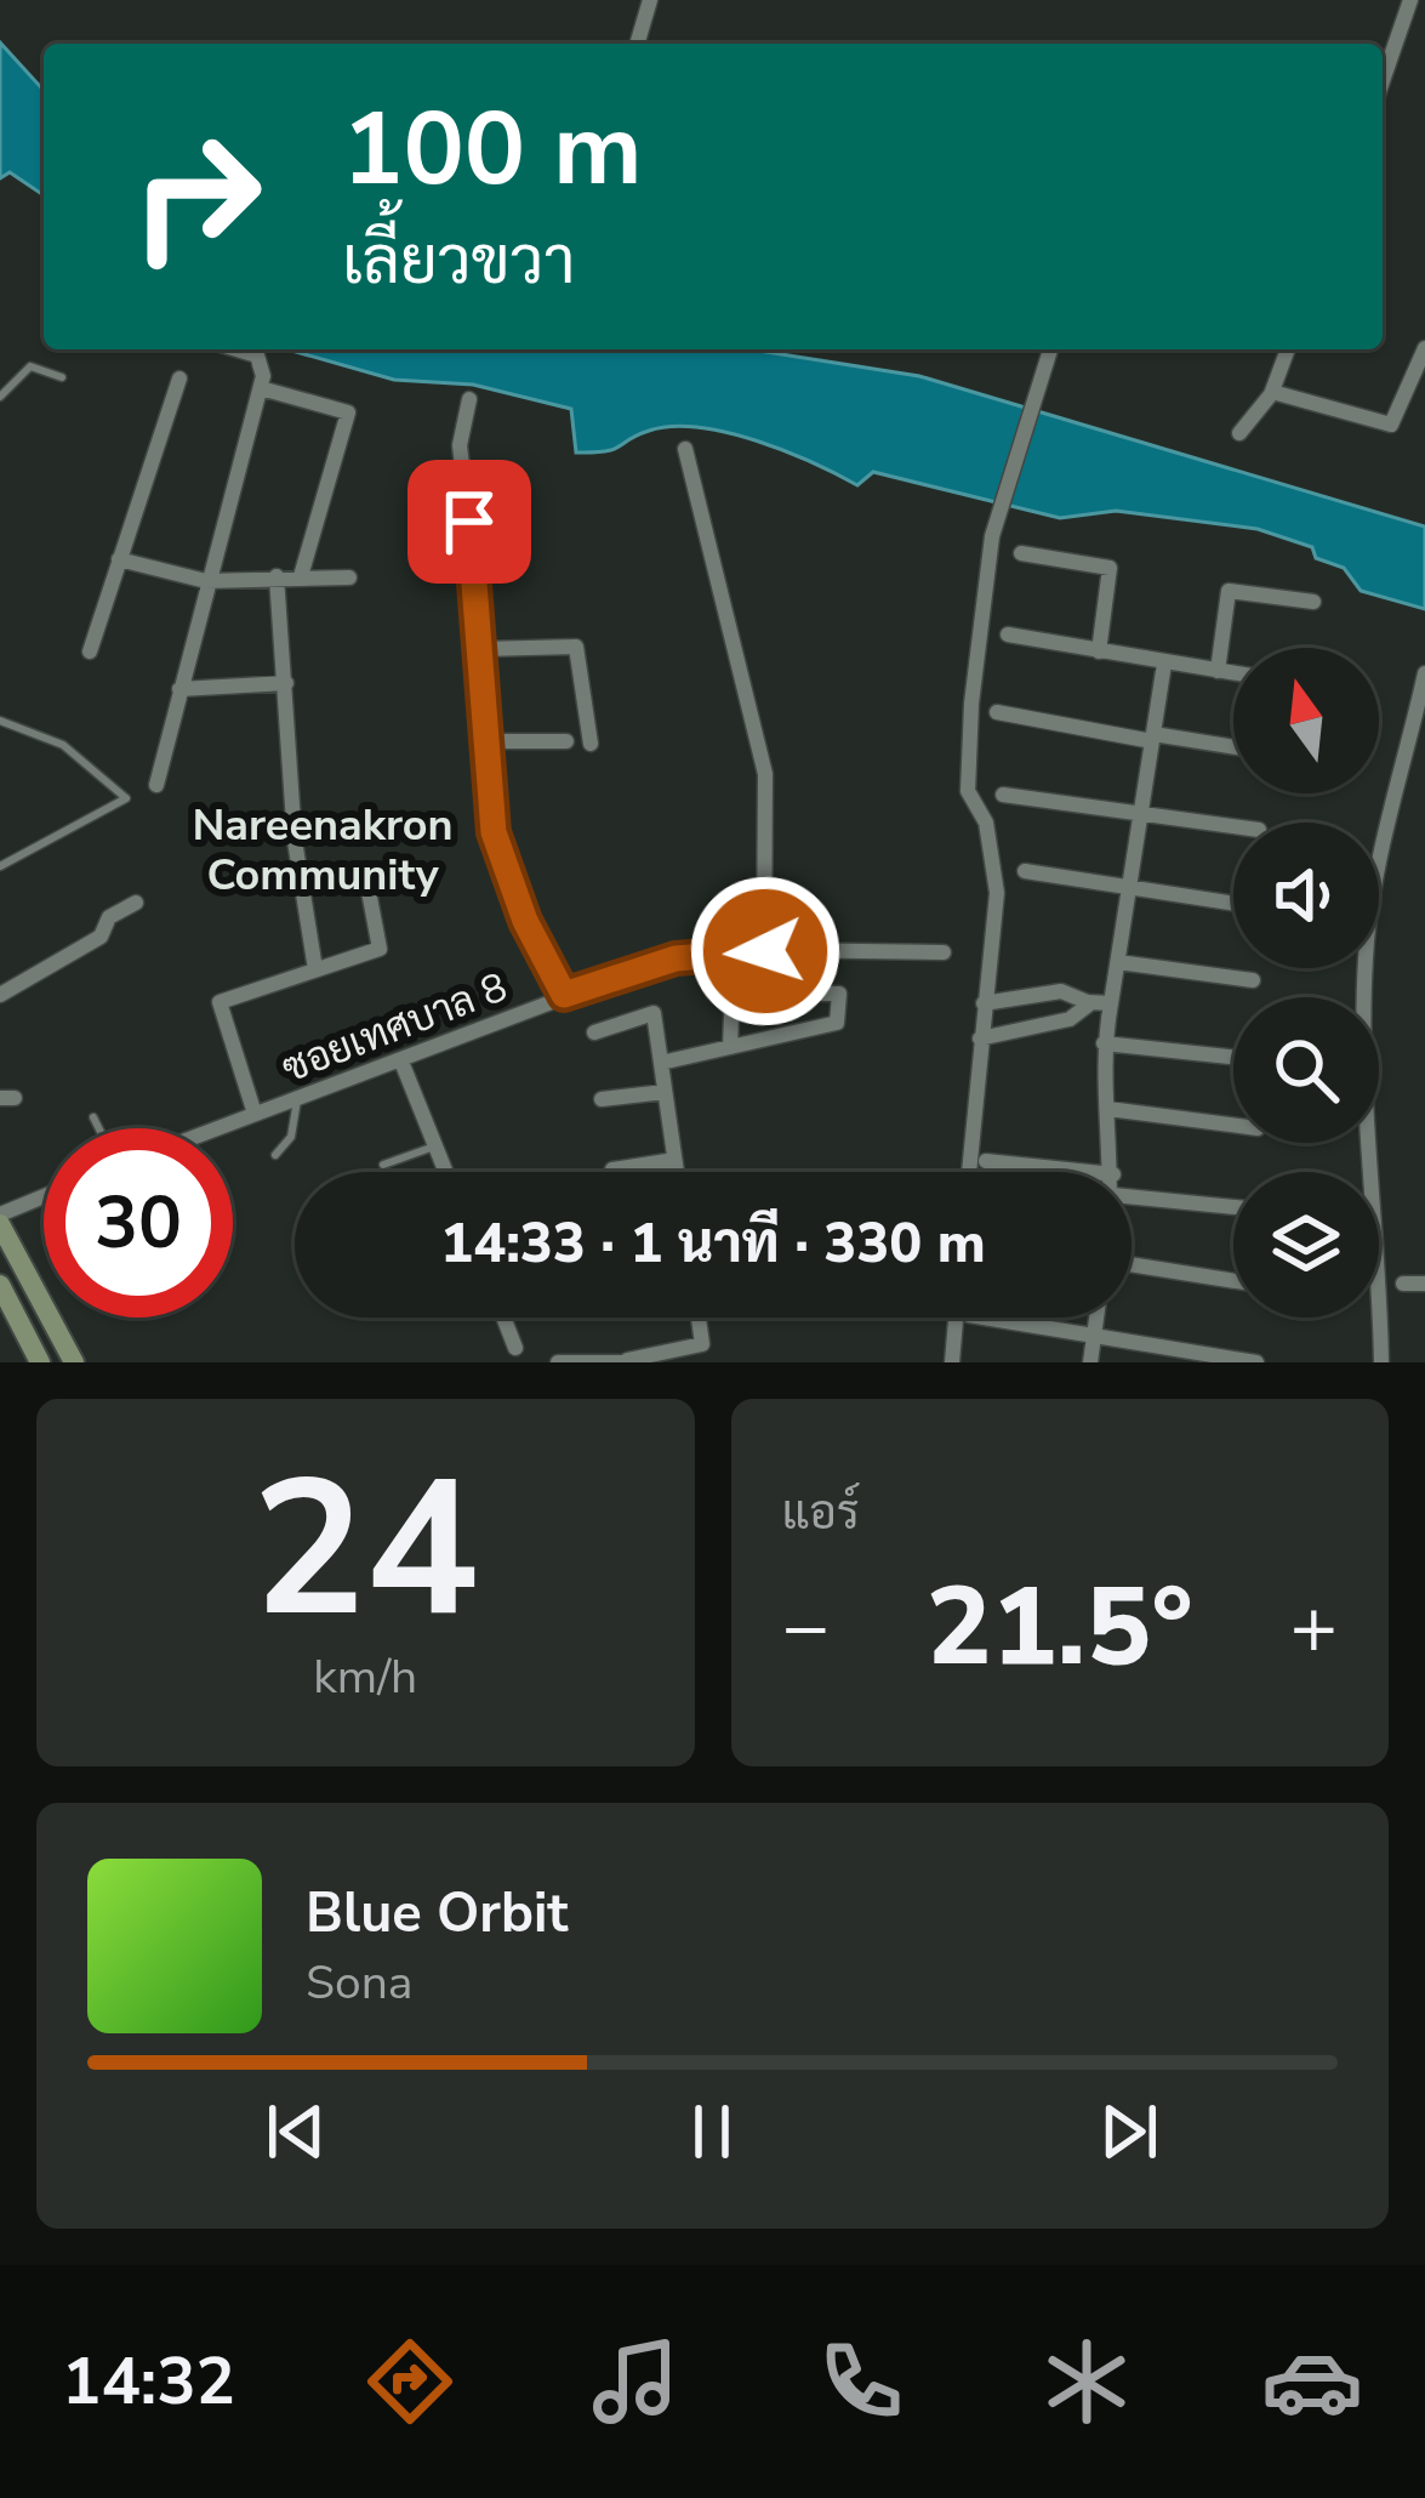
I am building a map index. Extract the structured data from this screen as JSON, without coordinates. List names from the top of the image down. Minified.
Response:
{"streets":{"street":["ซอยเทศบาล 8"]},"districts":["Nareenakron Community"],"north":"top","page":{"turn":["100 m","เลี้ยวขวา"],"limit":"30","trip":"14:33 · 1 นาที · 330 m","tile":[["24","km/h"],"แอร์"],"heat":["−","21.5°","+"],"song":["Blue Orbit","Sona"],"tabs":"14:32"}}
